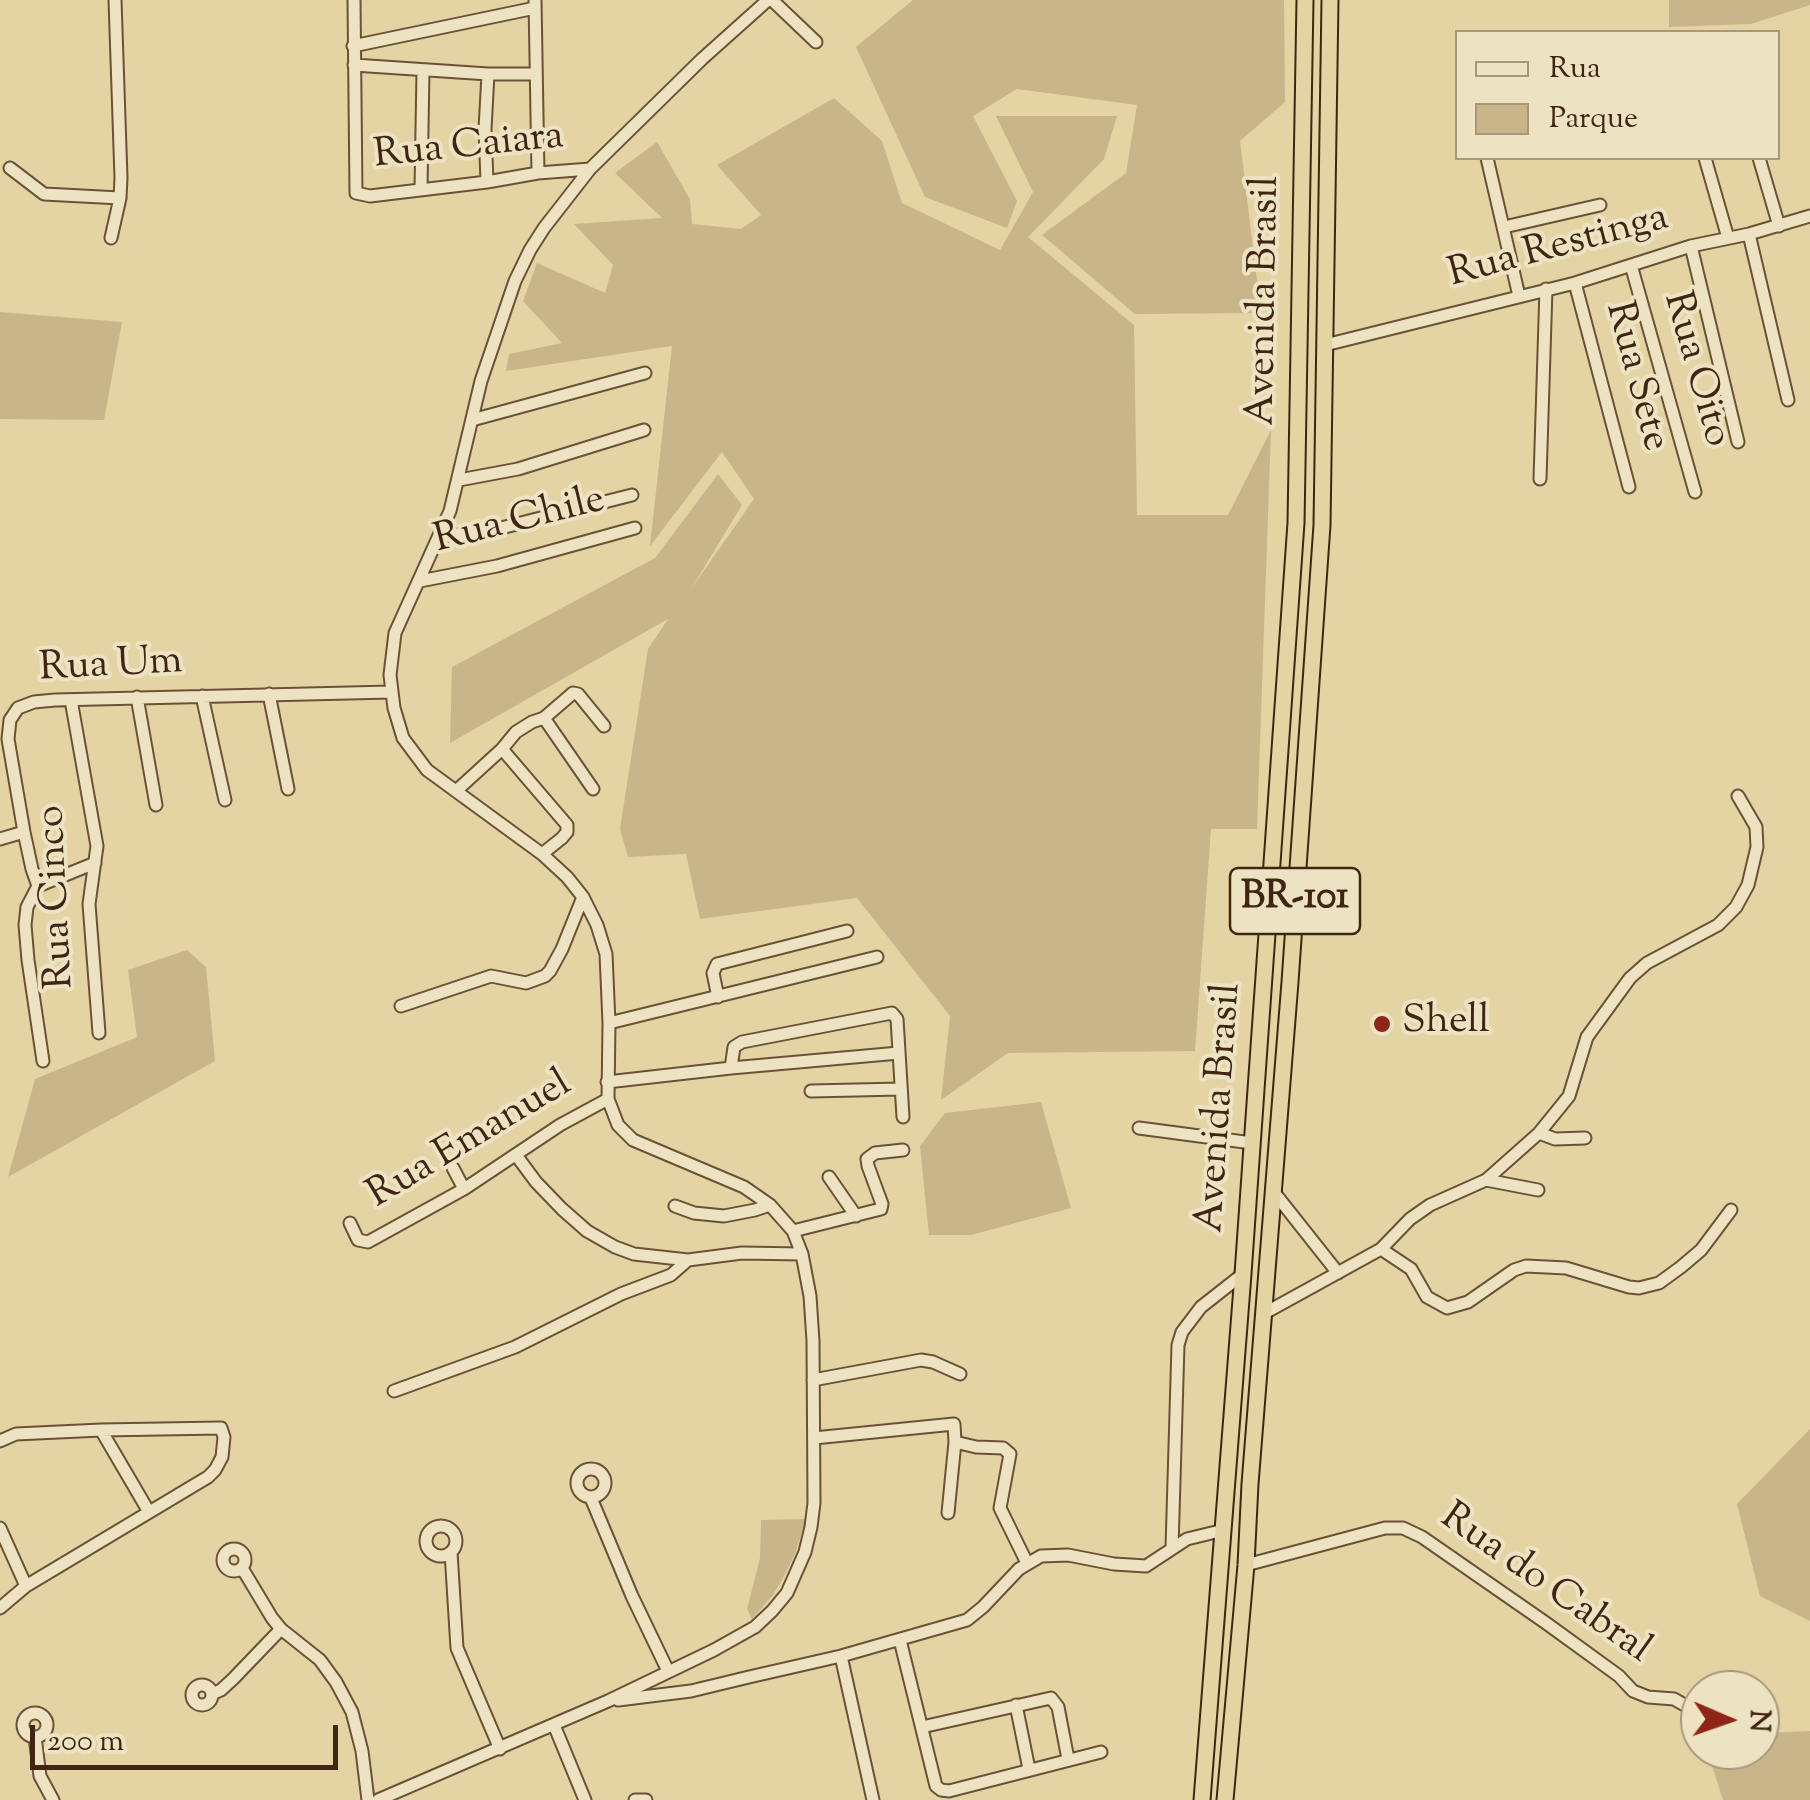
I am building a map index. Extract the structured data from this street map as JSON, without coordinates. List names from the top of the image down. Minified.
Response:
{"streets":{"highway":["Avenida Brasil","BR-101"],"street":["Rua Caiara","Rua Restinga","Rua Oito","Rua Sete","Rua Chile","Rua Um","Rua Cinco","Rua Emanuel","Rua do Cabral"]},"crossings":[["Rua Restinga","Avenida Brasil"],["Rua Restinga","Rua Oito"],["Rua Restinga","Rua Sete"],["Avenida Brasil","Rua do Cabral"],["Rua Um","Rua Cinco"]],"places":["Shell"],"legend":["Rua","Parque"],"scale_bar":"200 m","north":"right"}
